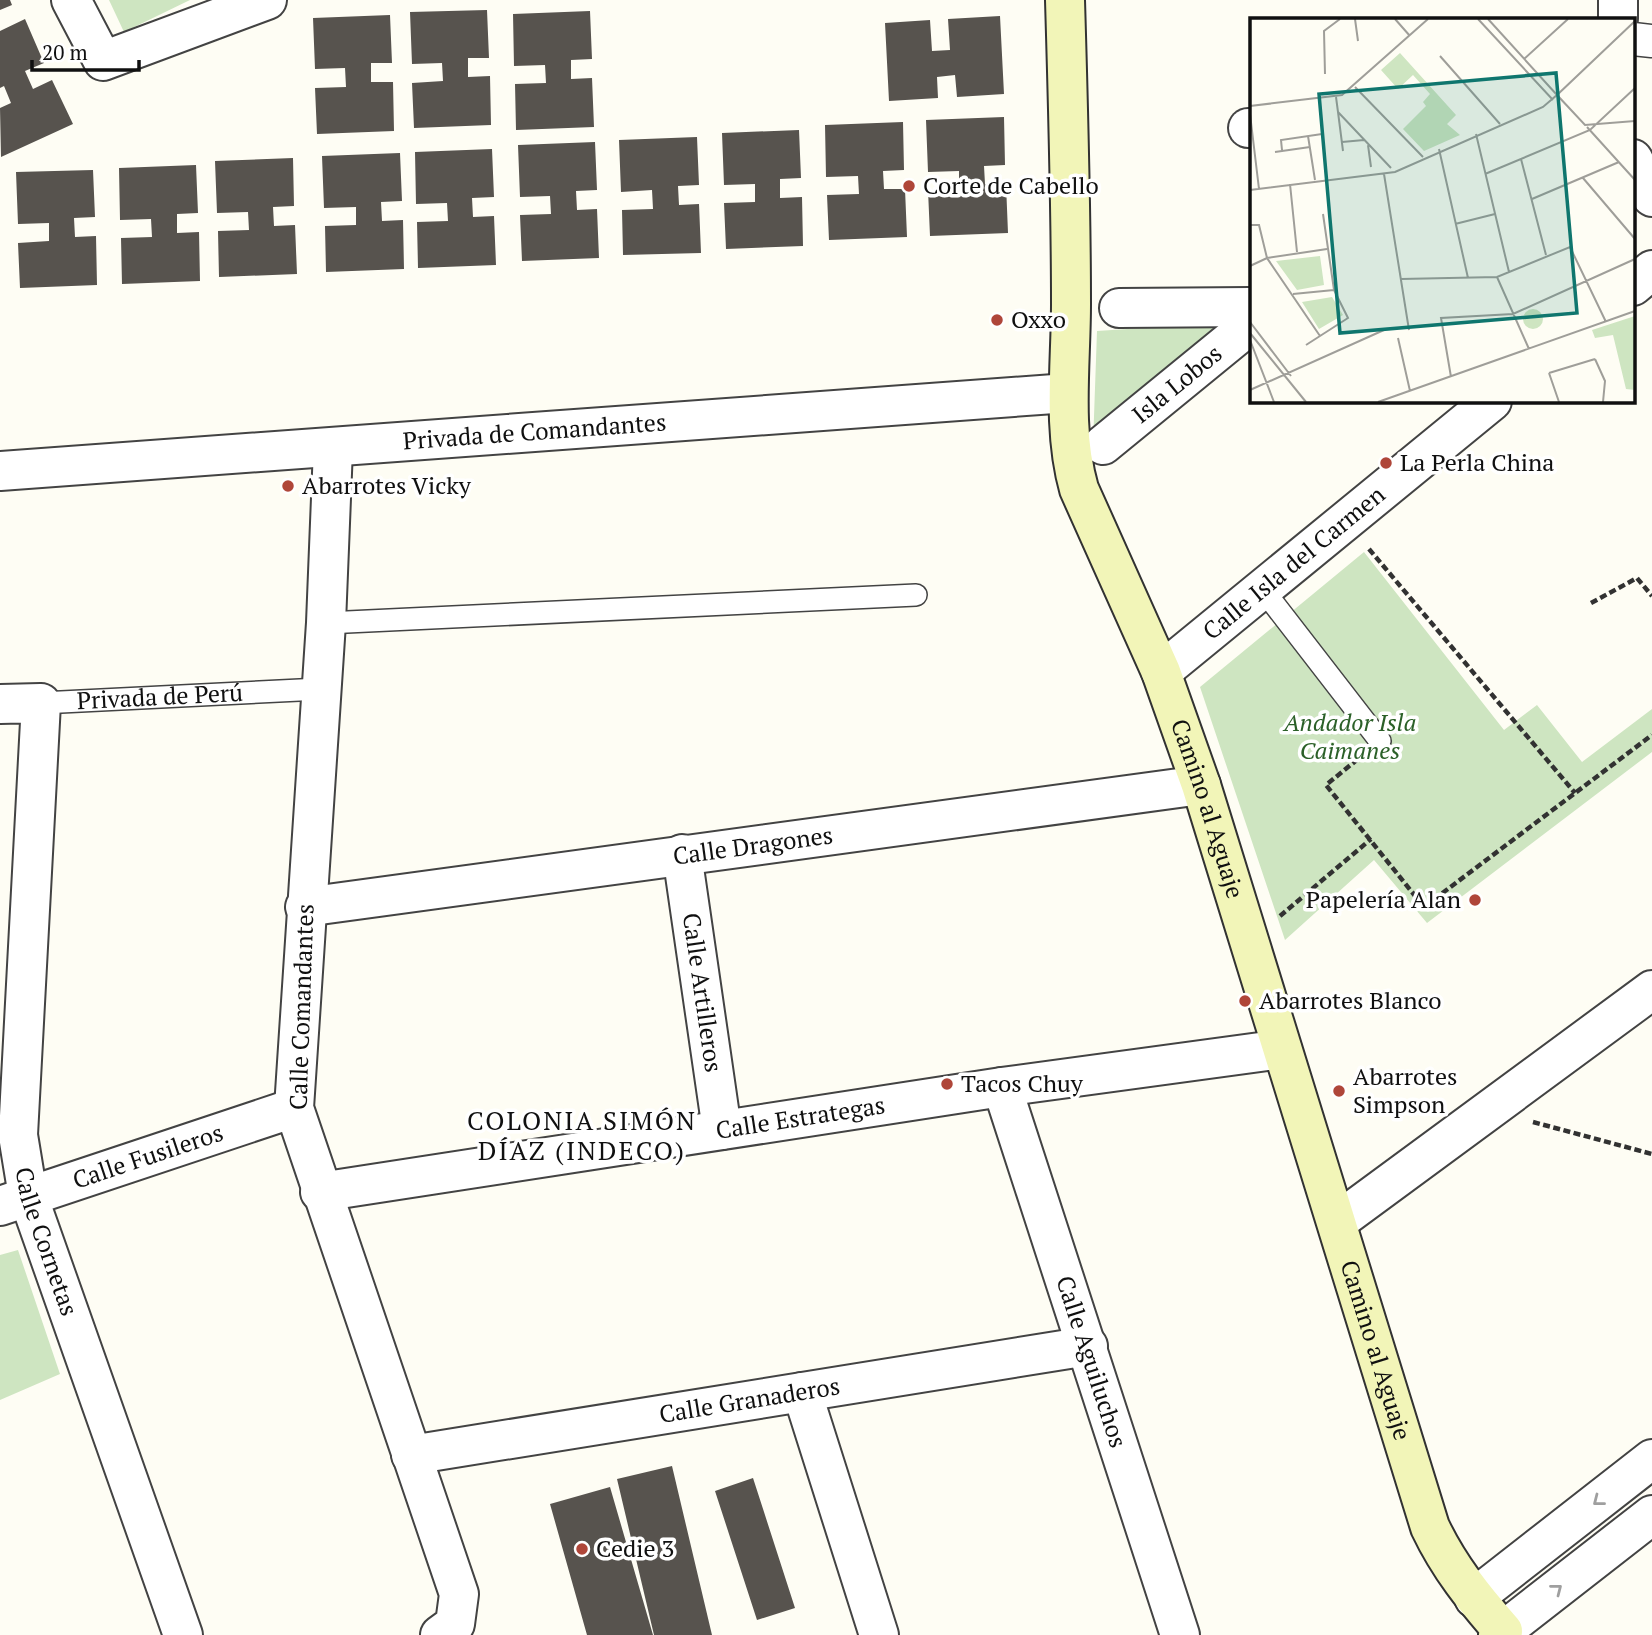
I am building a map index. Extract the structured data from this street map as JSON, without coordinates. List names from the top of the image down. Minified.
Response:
{"streets":{"main road":["Camino al Aguaje"],"street":["Isla Lobos","Privada de Comandantes","Calle Isla del Carmen","Privada de Perú","Calle Dragones","Calle Artilleros","Calle Comandantes","Calle Estrategas","Calle Fusileros","Calle Cornetas","Calle Aguiluchos","Calle Granaderos"]},"crossings":[["Privada de Comandantes","Camino al Aguaje"],["Privada de Comandantes","Calle Comandantes"],["Calle Isla del Carmen","Camino al Aguaje"],["Privada de Perú","Calle Comandantes"],["Privada de Perú","Calle Cornetas"],["Camino al Aguaje","Calle Dragones"],["Camino al Aguaje","Calle Estrategas"],["Calle Dragones","Calle Artilleros"],["Calle Dragones","Calle Comandantes"],["Calle Artilleros","Calle Estrategas"],["Calle Comandantes","Calle Estrategas"],["Calle Comandantes","Calle Fusileros"],["Calle Comandantes","Calle Granaderos"],["Calle Estrategas","Calle Aguiluchos"],["Calle Fusileros","Calle Cornetas"],["Calle Aguiluchos","Calle Granaderos"]],"districts":["COLONIA SIMÓN DÍAZ (INDECO)"],"parks":["Andador Isla Caimanes"],"places":["Corte de Cabello","Oxxo","La Perla China","Abarrotes Vicky","Papelería Alan","Abarrotes Blanco","Tacos Chuy","Abarrotes Simpson","Cedie 3"],"scale_bar":"20 m"}
